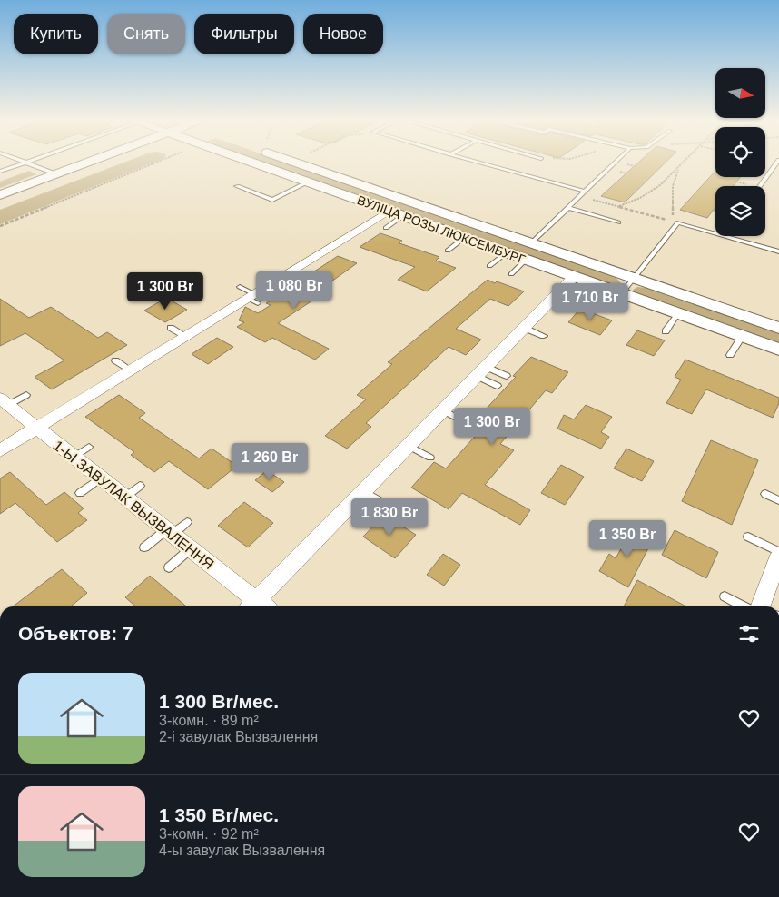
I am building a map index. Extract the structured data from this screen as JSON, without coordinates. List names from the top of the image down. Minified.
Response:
{"streets":{"main road":["ВУЛІЦА РОЗЫ ЛЮКСЕМБУРГ"],"street":["1-Ы ЗАВУЛАК ВЫЗВАЛЕННЯ"]},"north":"right","page":{"chip":["Купить","Снять","Фильтры","Новое"],"price":["1 080 Br","1 300 Br","1 710 Br","1 300 Br","1 260 Br","1 830 Br","1 350 Br"],"heading":"Объектов: 7","list":[{"name":"1 300 Br/мес.","note":"3-комн. · 89 m² · 2-і завулак Вызвалення"},{"name":"1 350 Br/мес.","note":"3-комн. · 92 m² · 4-ы завулак Вызвалення"}]}}
